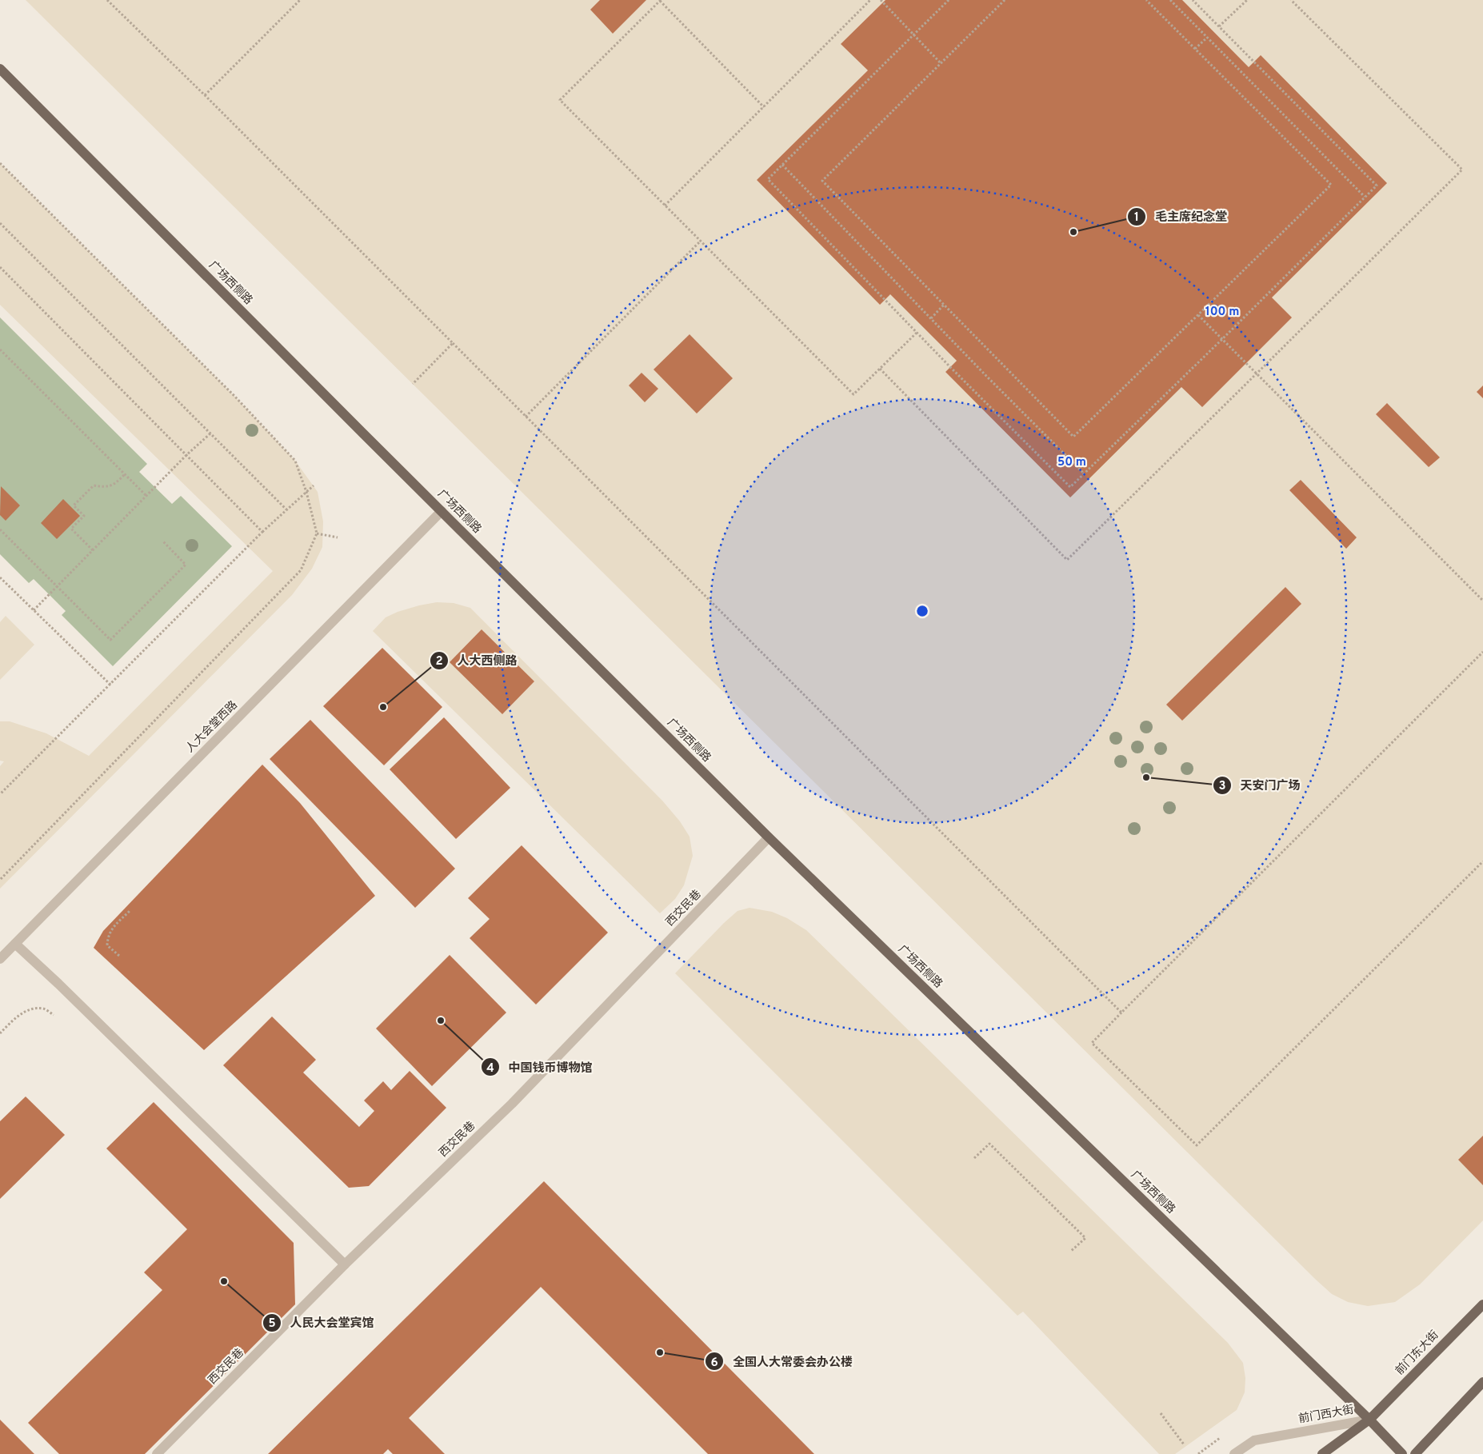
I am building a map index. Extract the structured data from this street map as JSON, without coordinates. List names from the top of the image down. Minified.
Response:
{"streets":{"main road":["广场西侧路","前门东大街","前门西大街"],"street":["人大会堂西路","西交民巷"]},"crossings":[["广场西侧路","人大会堂西路"],["广场西侧路","西交民巷"],["广场西侧路","前门东大街"],["广场西侧路","前门西大街"],["前门东大街","前门西大街"]],"places":["毛主席纪念堂","人大西侧路","天安门广场","中国钱币博物馆","人民大会堂宾馆","全国人大常委会办公楼"],"rings":["100 m","50 m"]}
